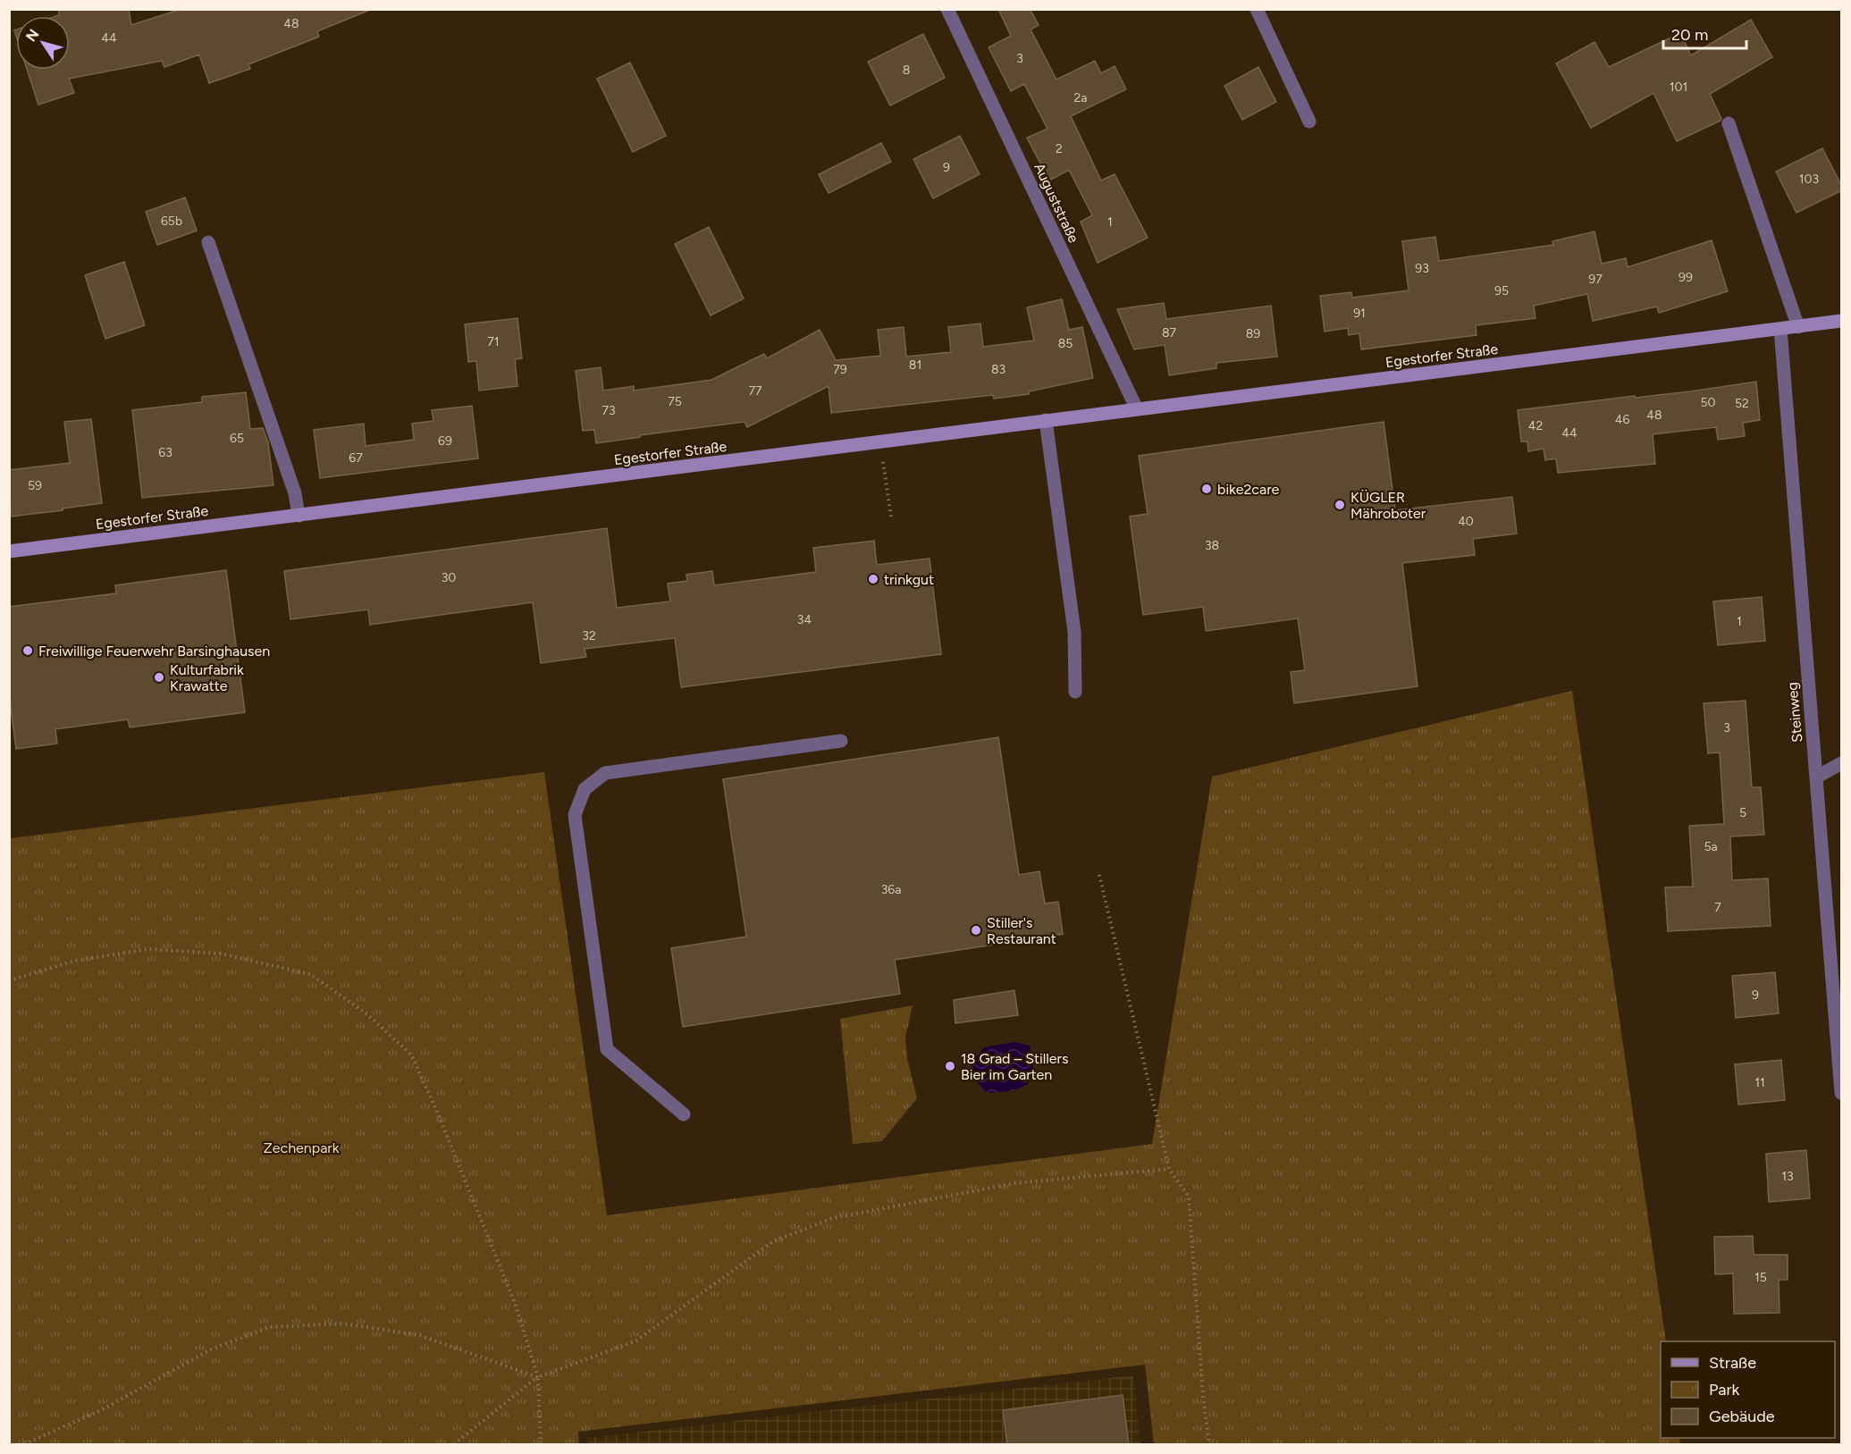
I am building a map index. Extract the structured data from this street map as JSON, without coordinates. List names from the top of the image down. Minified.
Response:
{"streets":{"main road":["Egestorfer Straße"],"street":["Auguststraße","Steinweg"]},"crossings":[["Auguststraße","Egestorfer Straße"],["Egestorfer Straße","Steinweg"]],"parks":["Zechenpark"],"places":["bike2care","KÜGLER Mähroboter","trinkgut","Freiwillige Feuerwehr Barsinghausen","Kulturfabrik Krawatte","Stiller's Restaurant","18 Grad – Stillers Bier im Garten"],"house_numbers":["48","44","3","8","101","2a","2","9","103","65b","1","93","99","97","95","91","87","89","71","85","81","79","83","77","75","50","52","73","48","46","42","44","65","69","63","67","59","40","38","30","34","1","32","3","5","5a","36a","7","9","11","13","15"],"legend":["Straße","Park","Gebäude"],"scale_bar":"20 m","north":"top left"}
